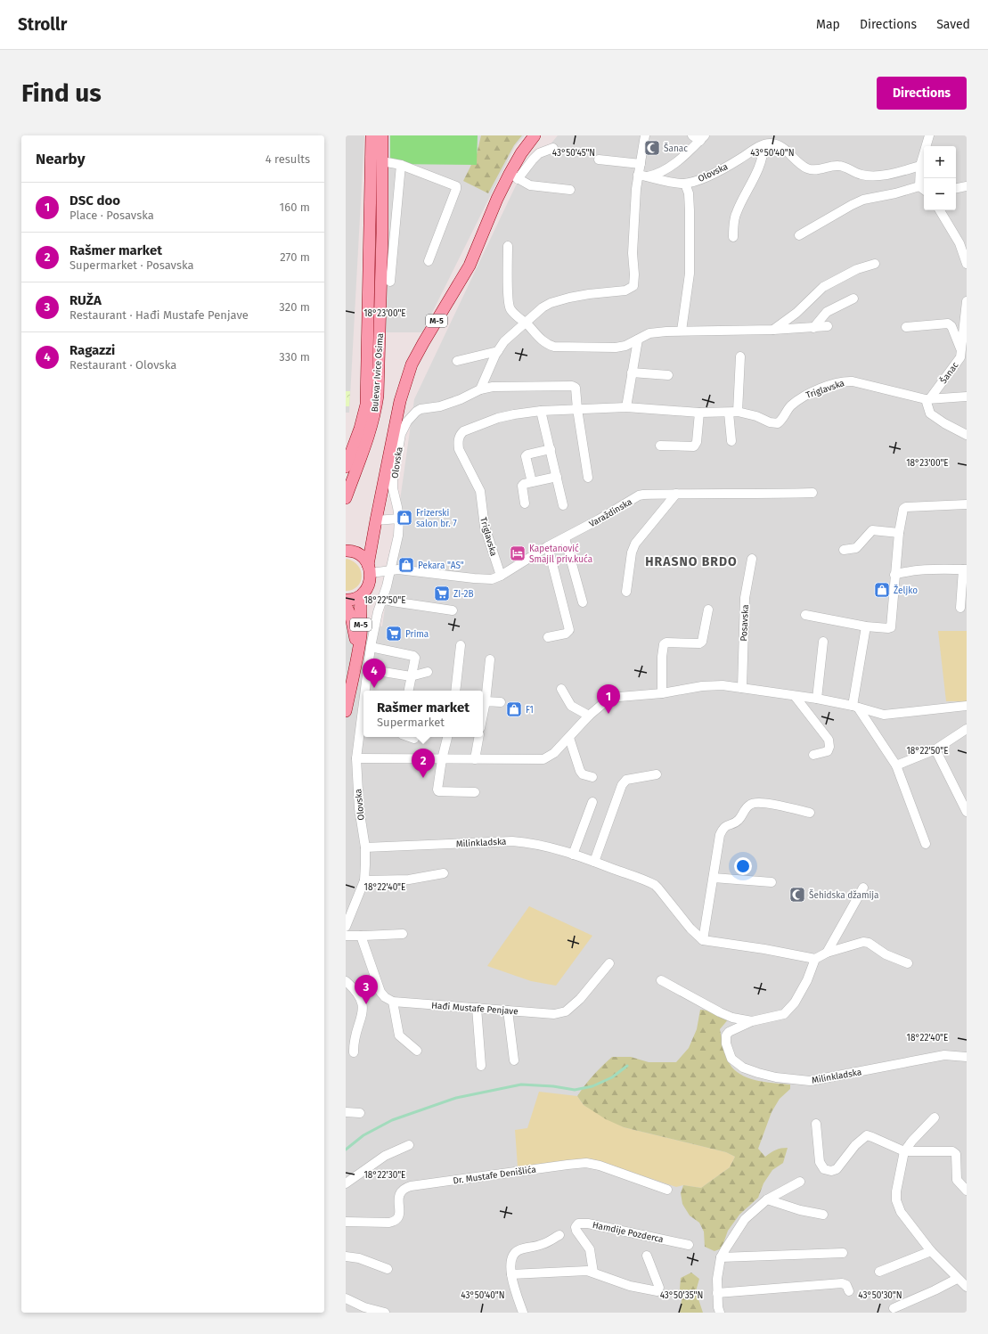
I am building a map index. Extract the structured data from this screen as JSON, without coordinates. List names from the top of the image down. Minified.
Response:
{"streets":{"main road":["M-5","Bulevar Ivice Osima"],"street":["Olovska","Šanac","Triglavska","Varaždinska","Posavska","Milinkladska","Hađi Mustafe Penjave","Dr. Mustafe Denišlića","Hamdije Pozderca"]},"crossings":[["Olovska","Triglavska"],["Olovska","Milinkladska"],["Šanac","Triglavska"],["Triglavska","Varaždinska"]],"districts":["HRASNO BRDO"],"places":{"mosque":["Šanac","Šehidska džamija"],"shop":["Frizerski salon br. 7","Pekara \"AS\"","Željko","F1"],"hotel":["Kapetanović Smajil priv.kuća"],"supermarket":["ZI-2B","Prima"]},"page":{"header":"Strollr","nav":["Map","Directions","Saved"],"buttons":"Directions","title":"Find us","heading":["Nearby","4 results"],"map_buttons":["+","−"],"list":[{"mark":"1","name":"DSC doo","note":"Place · Posavska","value":"160 m"},{"mark":"2","name":"Rašmer market","note":"Supermarket · Posavska","value":"270 m"},{"mark":"3","name":"RUŽA","note":"Restaurant · Hađi Mustafe Penjave","value":"320 m"},{"mark":"4","name":"Ragazzi","note":"Restaurant · Olovska","value":"330 m"}],"pins":["4","1","2","3"],"popup":["Rašmer market","Supermarket"]},"coordinates":["43°50'45\"N","43°50'40\"N","18°23'00\"E","18°22'50\"E","18°22'40\"E","18°22'30\"E","43°50'35\"N","43°50'30\"N"]}
